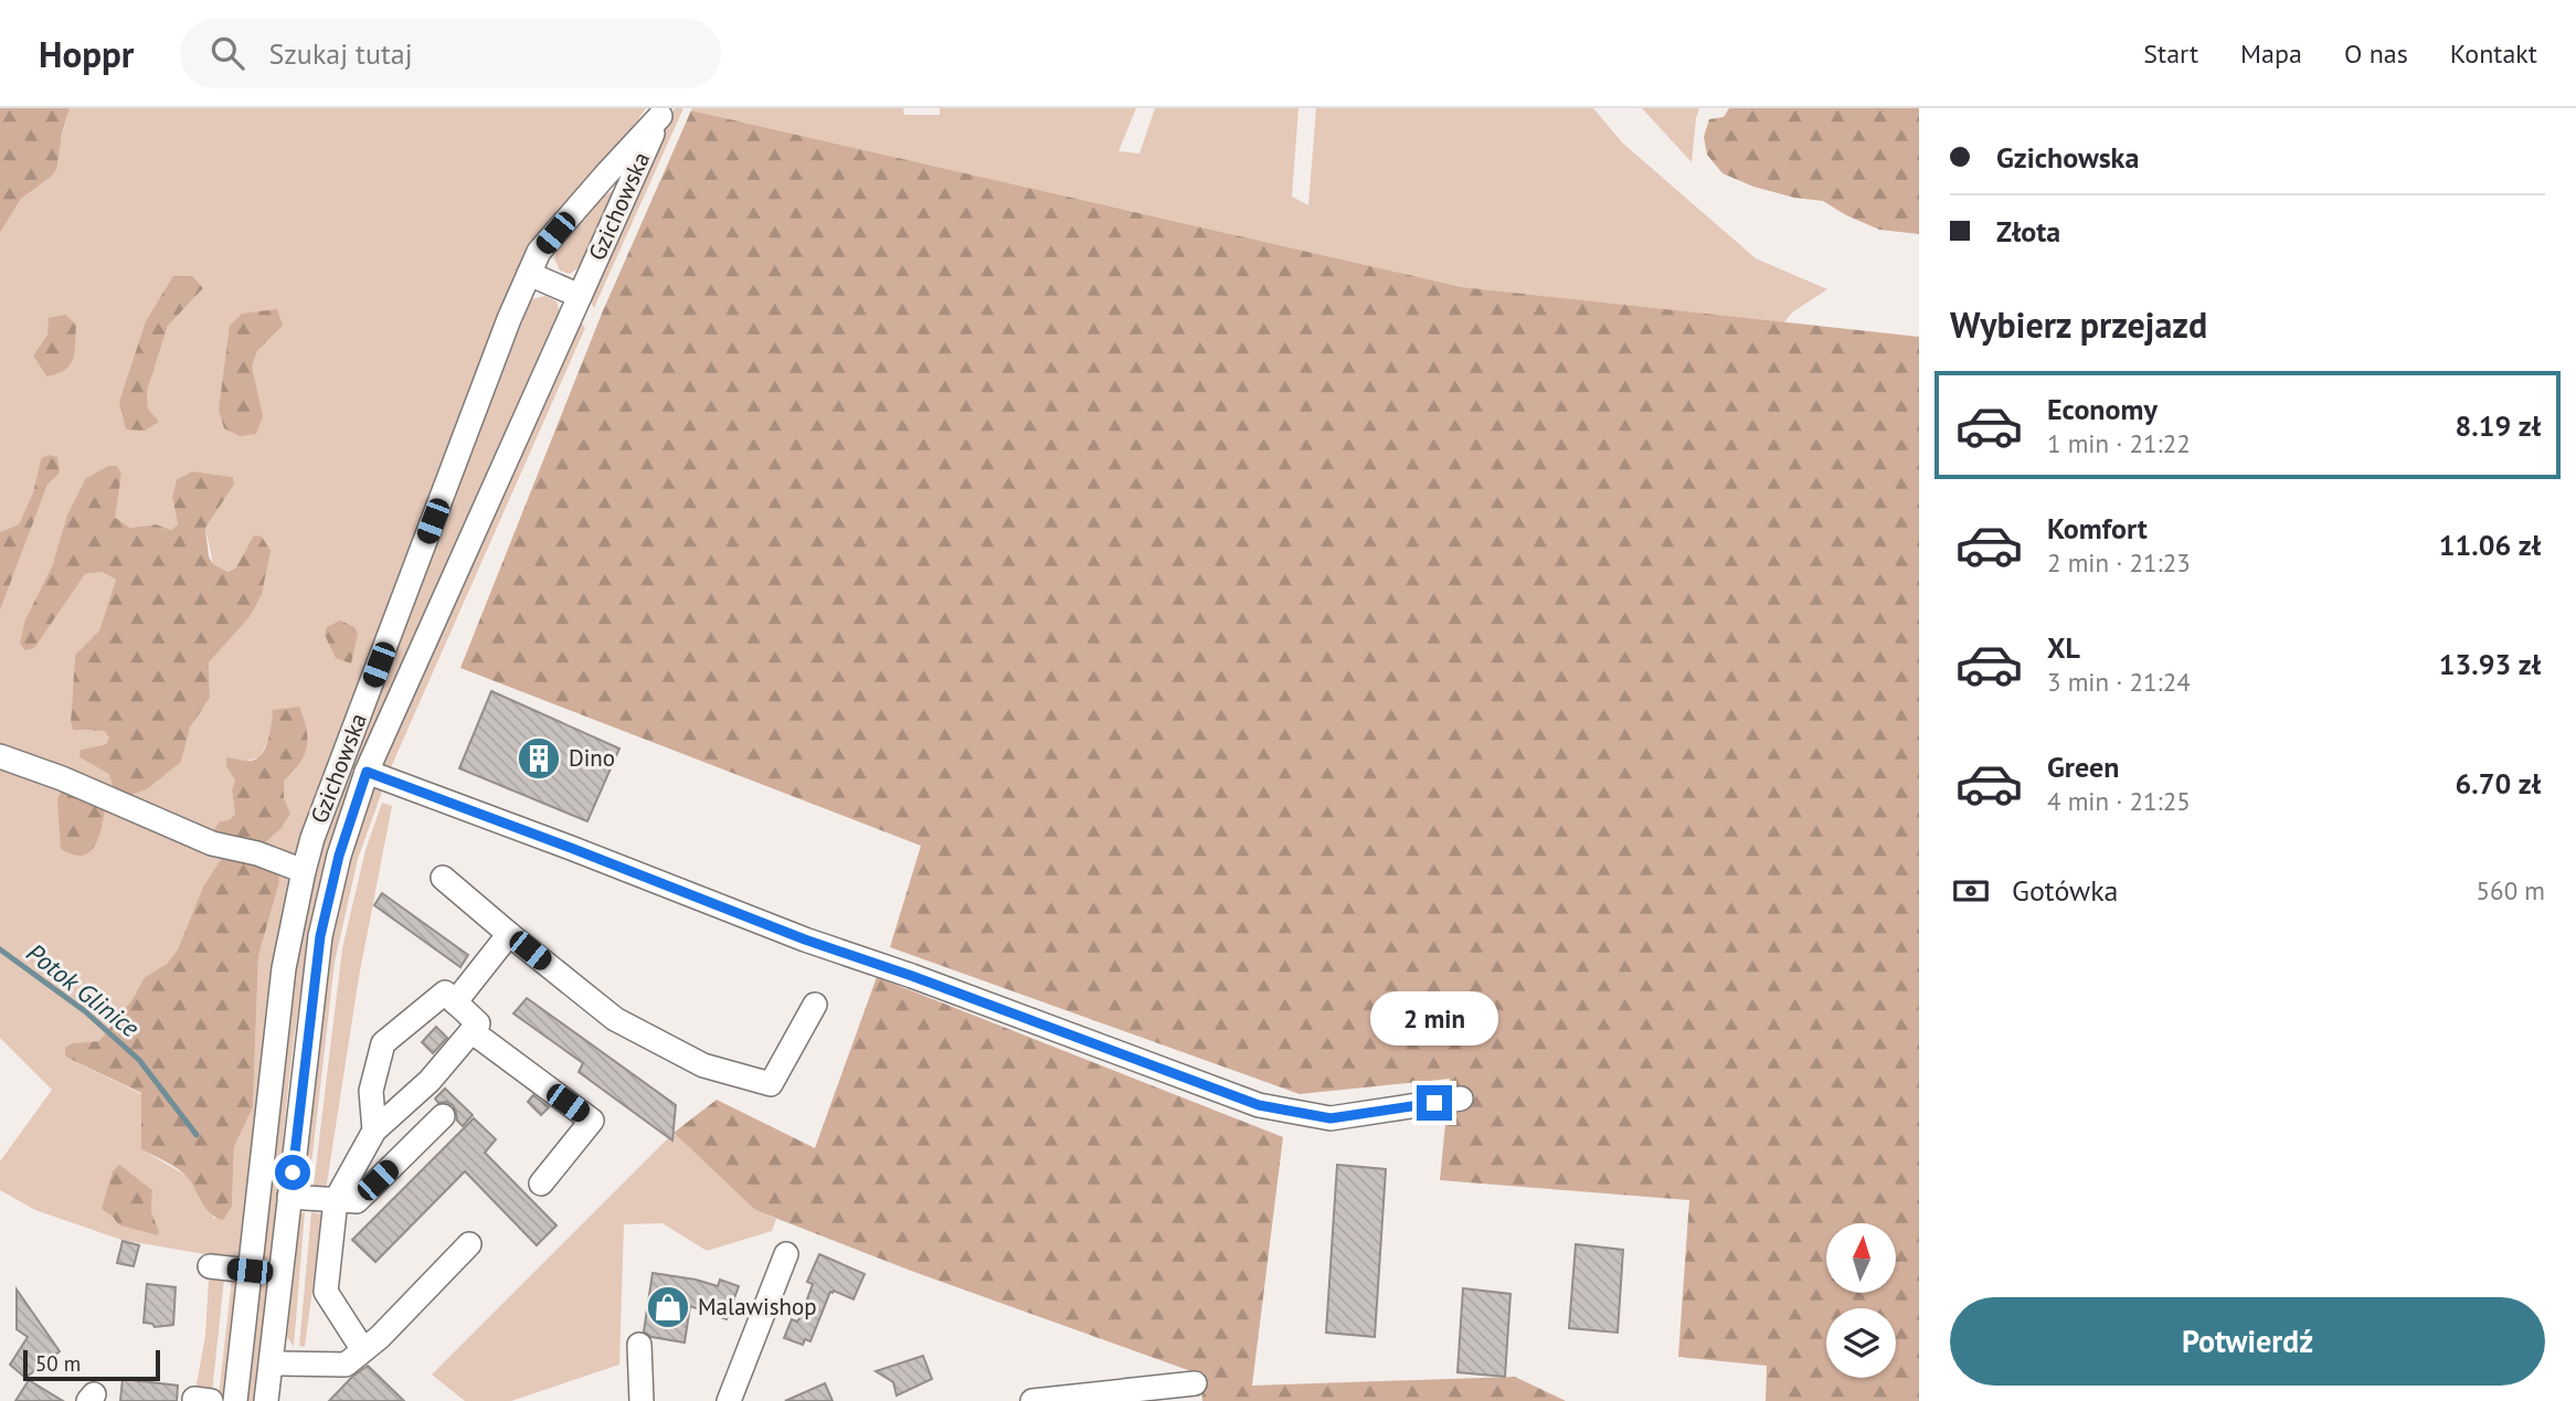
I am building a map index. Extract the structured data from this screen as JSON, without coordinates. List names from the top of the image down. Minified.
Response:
{"streets":{"street":["Gzichowska"]},"water":["Potok Glinice"],"places":{"building":["Dino"],"shop":["Malawishop"]},"scale_bar":"50 m","north":"top","page":{"header":"Hoppr","search":"Szukaj tutaj","nav":["Start","Mapa","O nas","Kontakt"],"banner":["Gzichowska","Złota"],"heading":"Wybierz przejazd","list":[{"name":"Economy","note":"1 min · 21:22","value":"8.19 zł"},{"name":"Komfort","note":"2 min · 21:23","value":"11.06 zł"},{"name":"XL","note":"3 min · 21:24","value":"13.93 zł"},{"name":"Green","note":"4 min · 21:25","value":"6.70 zł"}],"pay":["Gotówka","560 m"],"bubble":"2 min","buttons":"Potwierdź","scale":"50 m"}}
